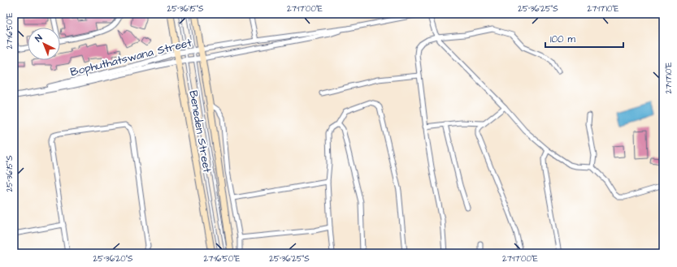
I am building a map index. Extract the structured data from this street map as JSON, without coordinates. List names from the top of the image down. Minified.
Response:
{"streets":{"main road":["Beneden Street"],"street":["Bophuthatswana Street"]},"crossings":[["Bophuthatswana Street","Beneden Street"]],"scale_bar":"100 m","north":"top left","coordinates":["25°36'15\"S","27°17'00\"E","25°36'25\"S","27°17'10\"E","27°16'50\"E","25°36'20\"S"]}
